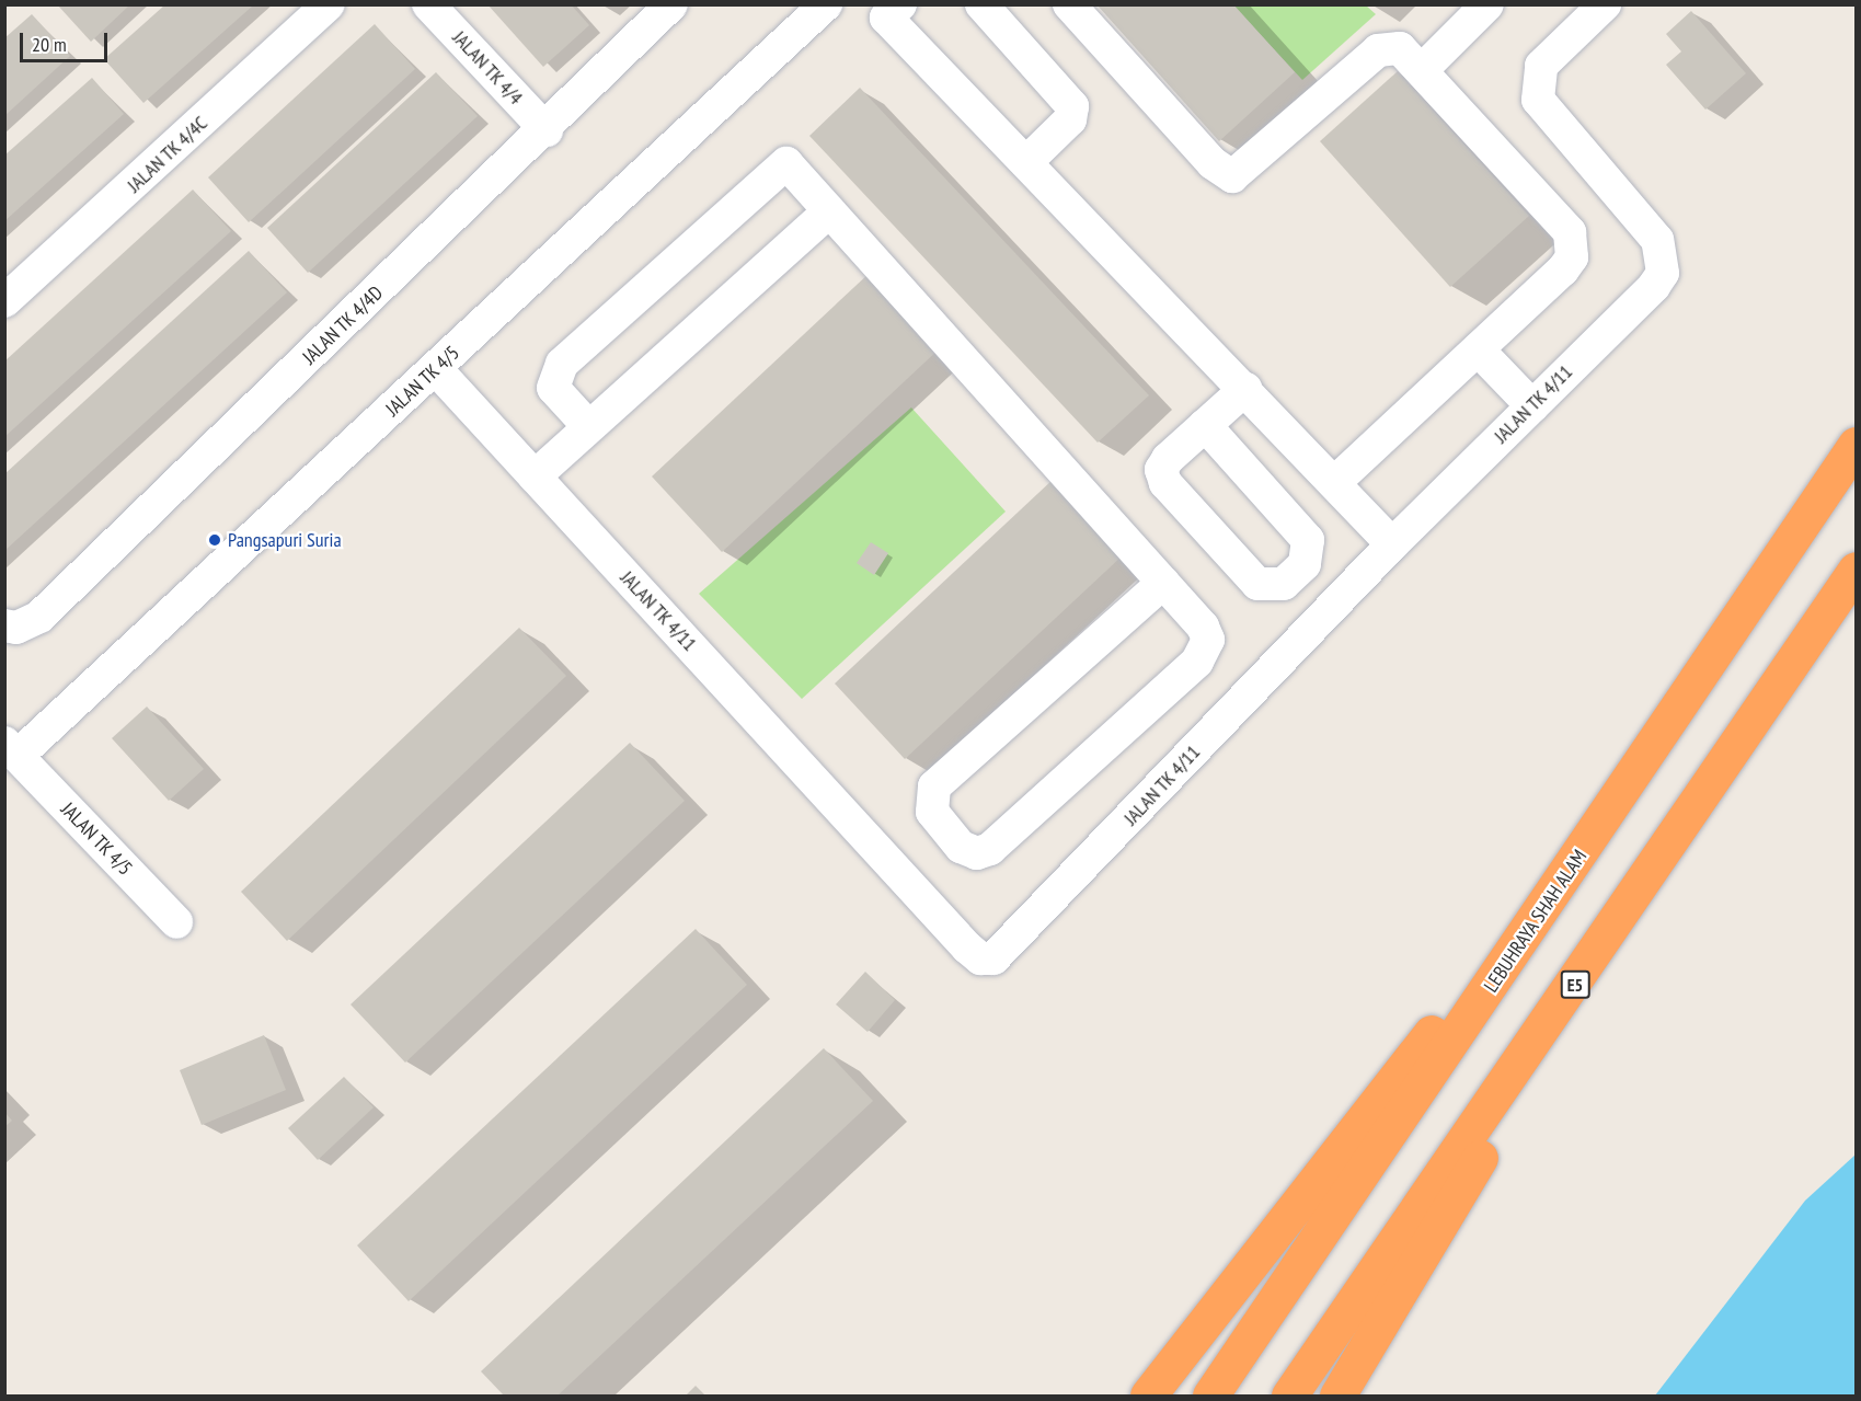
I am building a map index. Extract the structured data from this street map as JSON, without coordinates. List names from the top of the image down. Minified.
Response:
{"streets":{"highway":["LEBUHRAYA SHAH ALAM","E5"],"street":["JALAN TK 4/4","JALAN TK 4/4C","JALAN TK 4/4D","JALAN TK 4/5","JALAN TK 4/11"]},"crossings":[["JALAN TK 4/4","JALAN TK 4/4D"],["JALAN TK 4/5","JALAN TK 4/11"]],"places":["Pangsapuri Suria"],"scale_bar":"20 m"}
